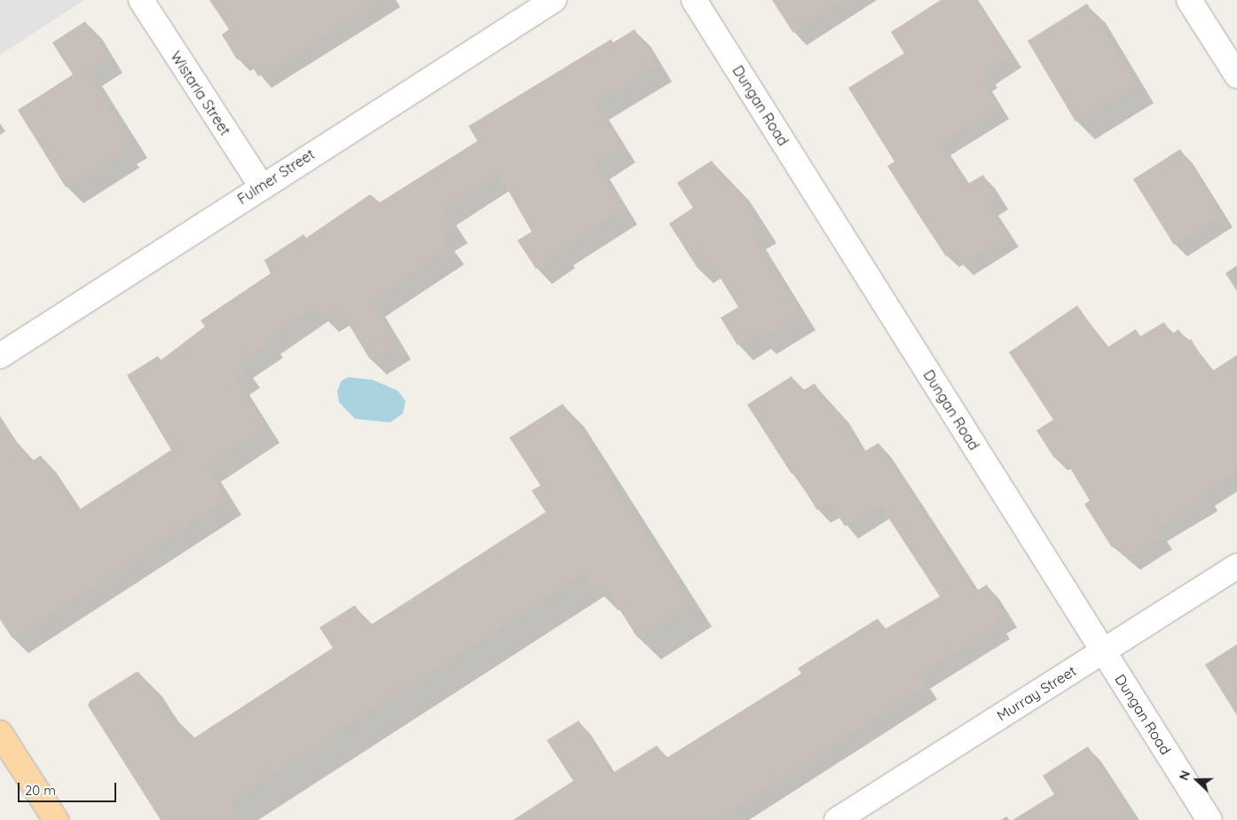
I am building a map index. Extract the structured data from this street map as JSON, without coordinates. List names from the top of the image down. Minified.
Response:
{"streets":{"street":["Wistaria Street","Dungan Road","Fulmer Street","Murray Street"]},"crossings":[["Wistaria Street","Fulmer Street"],["Dungan Road","Murray Street"]],"scale_bar":"20 m","north":"left"}
